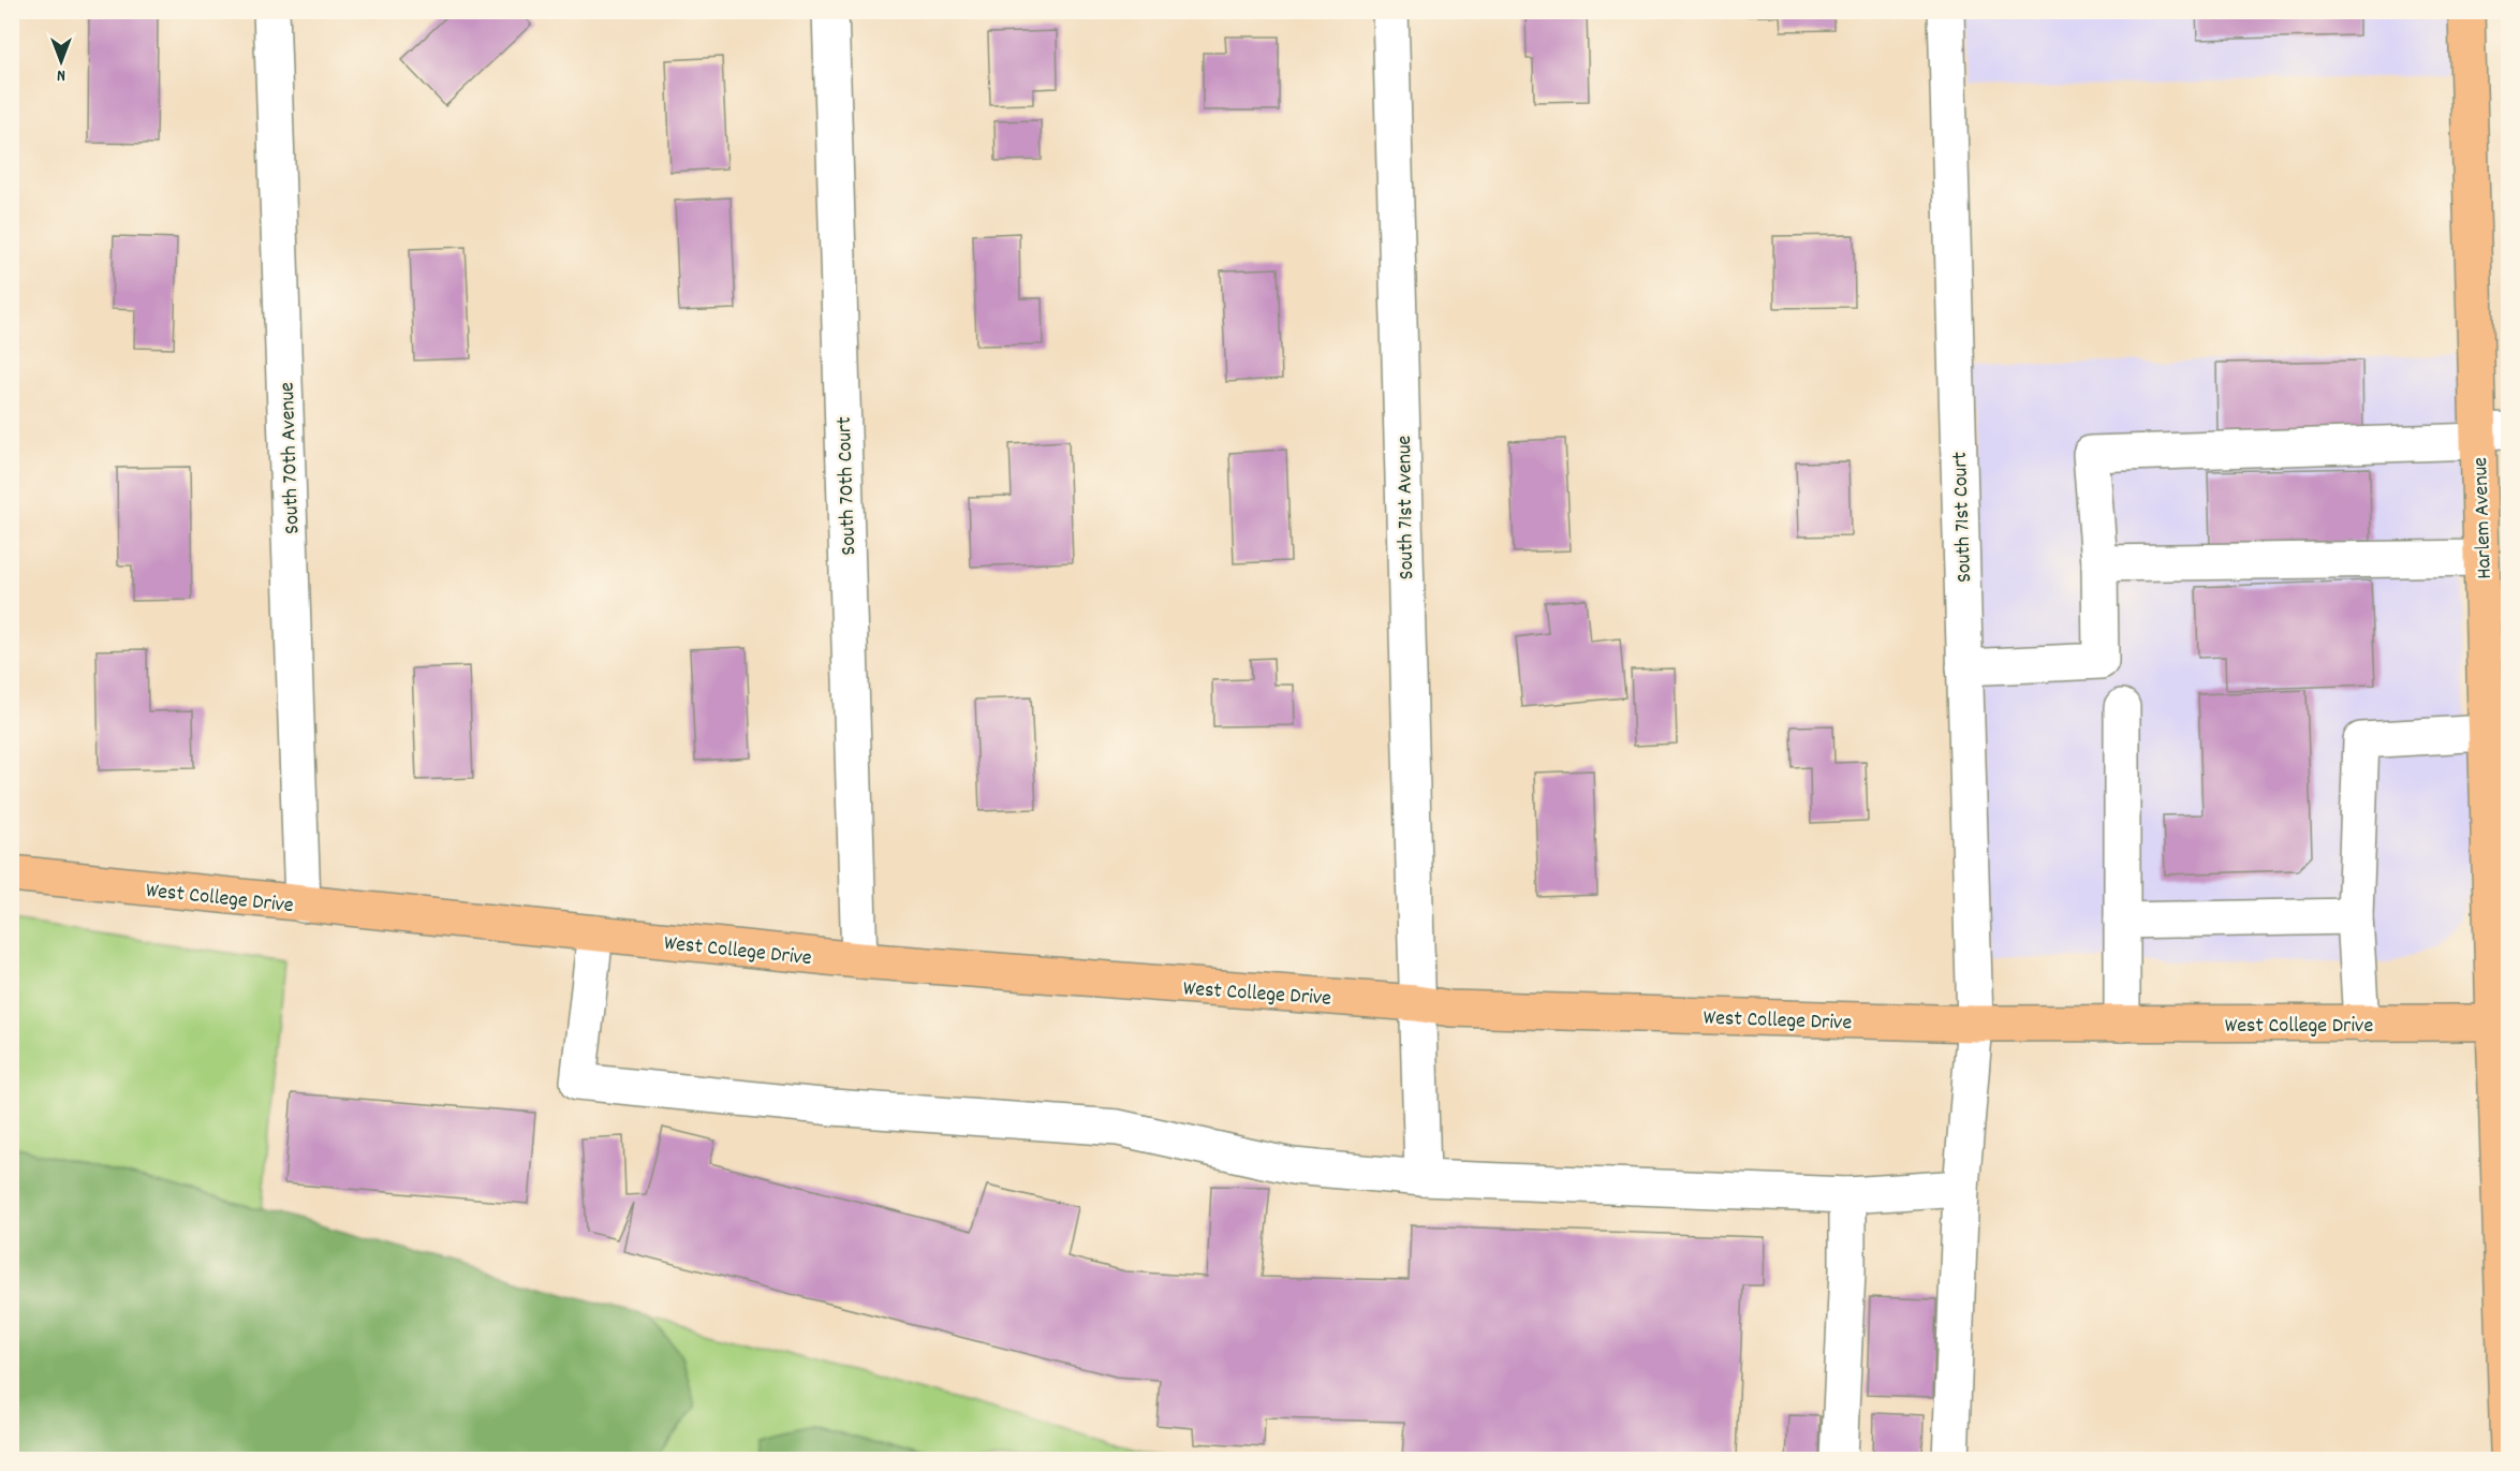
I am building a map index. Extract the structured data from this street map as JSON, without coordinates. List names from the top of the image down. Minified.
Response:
{"streets":{"main road":["Harlem Avenue","West College Drive"],"street":["South 70th Avenue","South 70th Court","South 71st Avenue","South 71st Court"]},"crossings":[["South 70th Avenue","West College Drive"],["South 70th Court","West College Drive"],["South 71st Avenue","West College Drive"],["South 71st Court","West College Drive"],["Harlem Avenue","West College Drive"]],"north":"bottom"}
